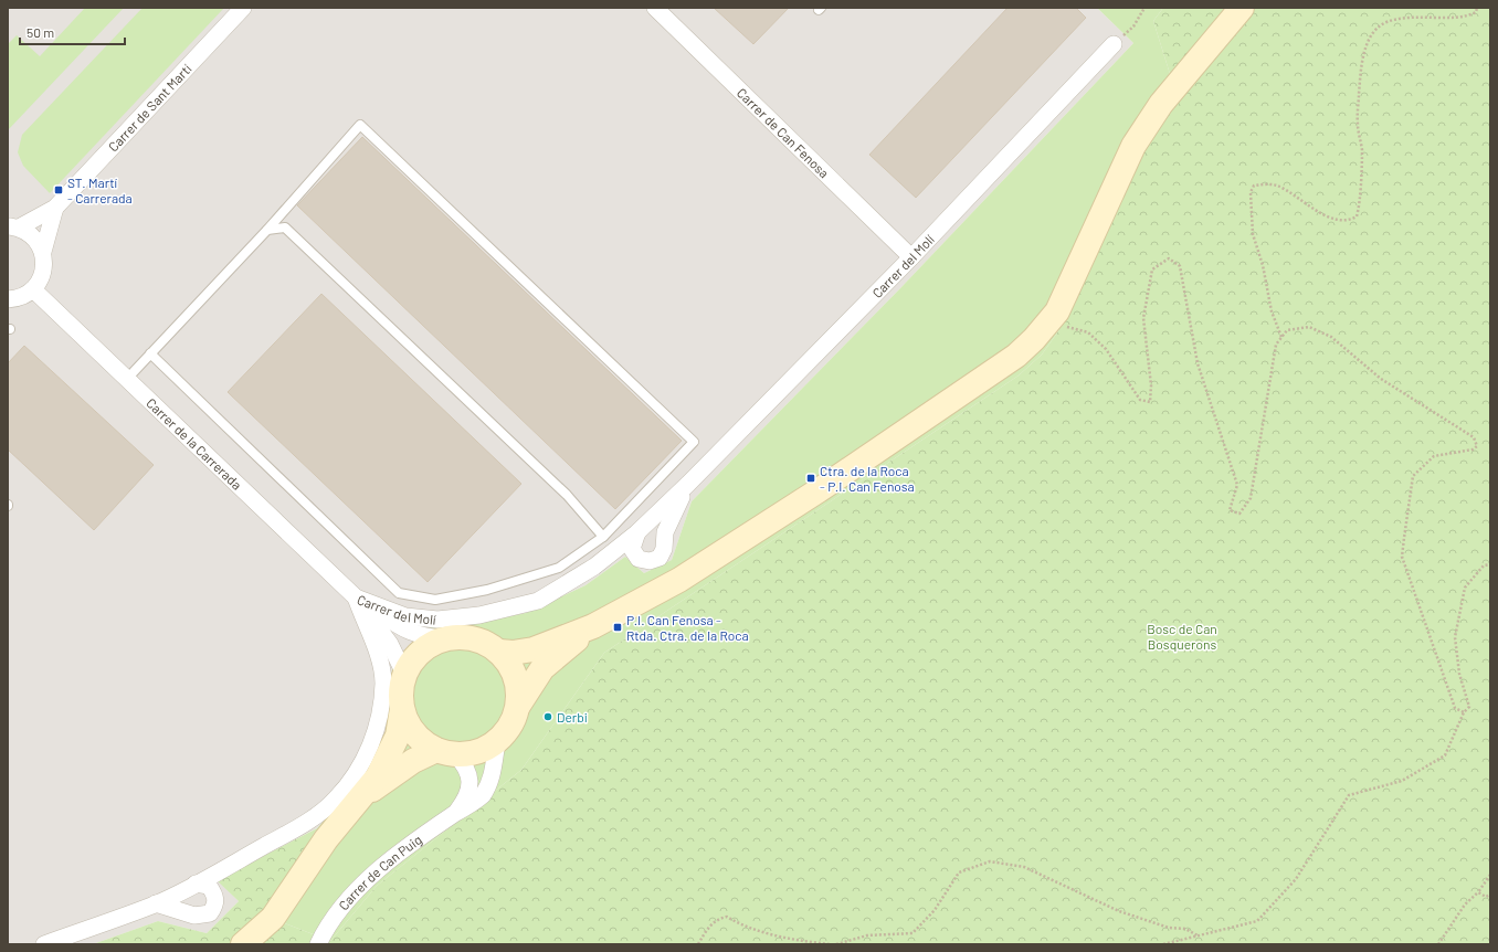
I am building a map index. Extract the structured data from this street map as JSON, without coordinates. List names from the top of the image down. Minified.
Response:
{"streets":{"street":["Carrer de Sant Martí","Carrer de Can Fenosa","Carrer del Molí","Carrer de la Carrerada","Carrer de Can Puig"]},"crossings":[["Carrer de Sant Martí","Carrer de la Carrerada"],["Carrer de Can Fenosa","Carrer del Molí"],["Carrer del Molí","Carrer de la Carrerada"],["Carrer de la Carrerada","Carrer de Can Puig"]],"parks":["Bosc de Can Bosquerons"],"places":{"transit":["ST. Martí - Carrerada","Ctra. de la Roca - P.I. Can Fenosa","P.I. Can Fenosa - Rtda. Ctra. de la Roca"],"other":["Derbi"]},"scale_bar":"50 m"}
